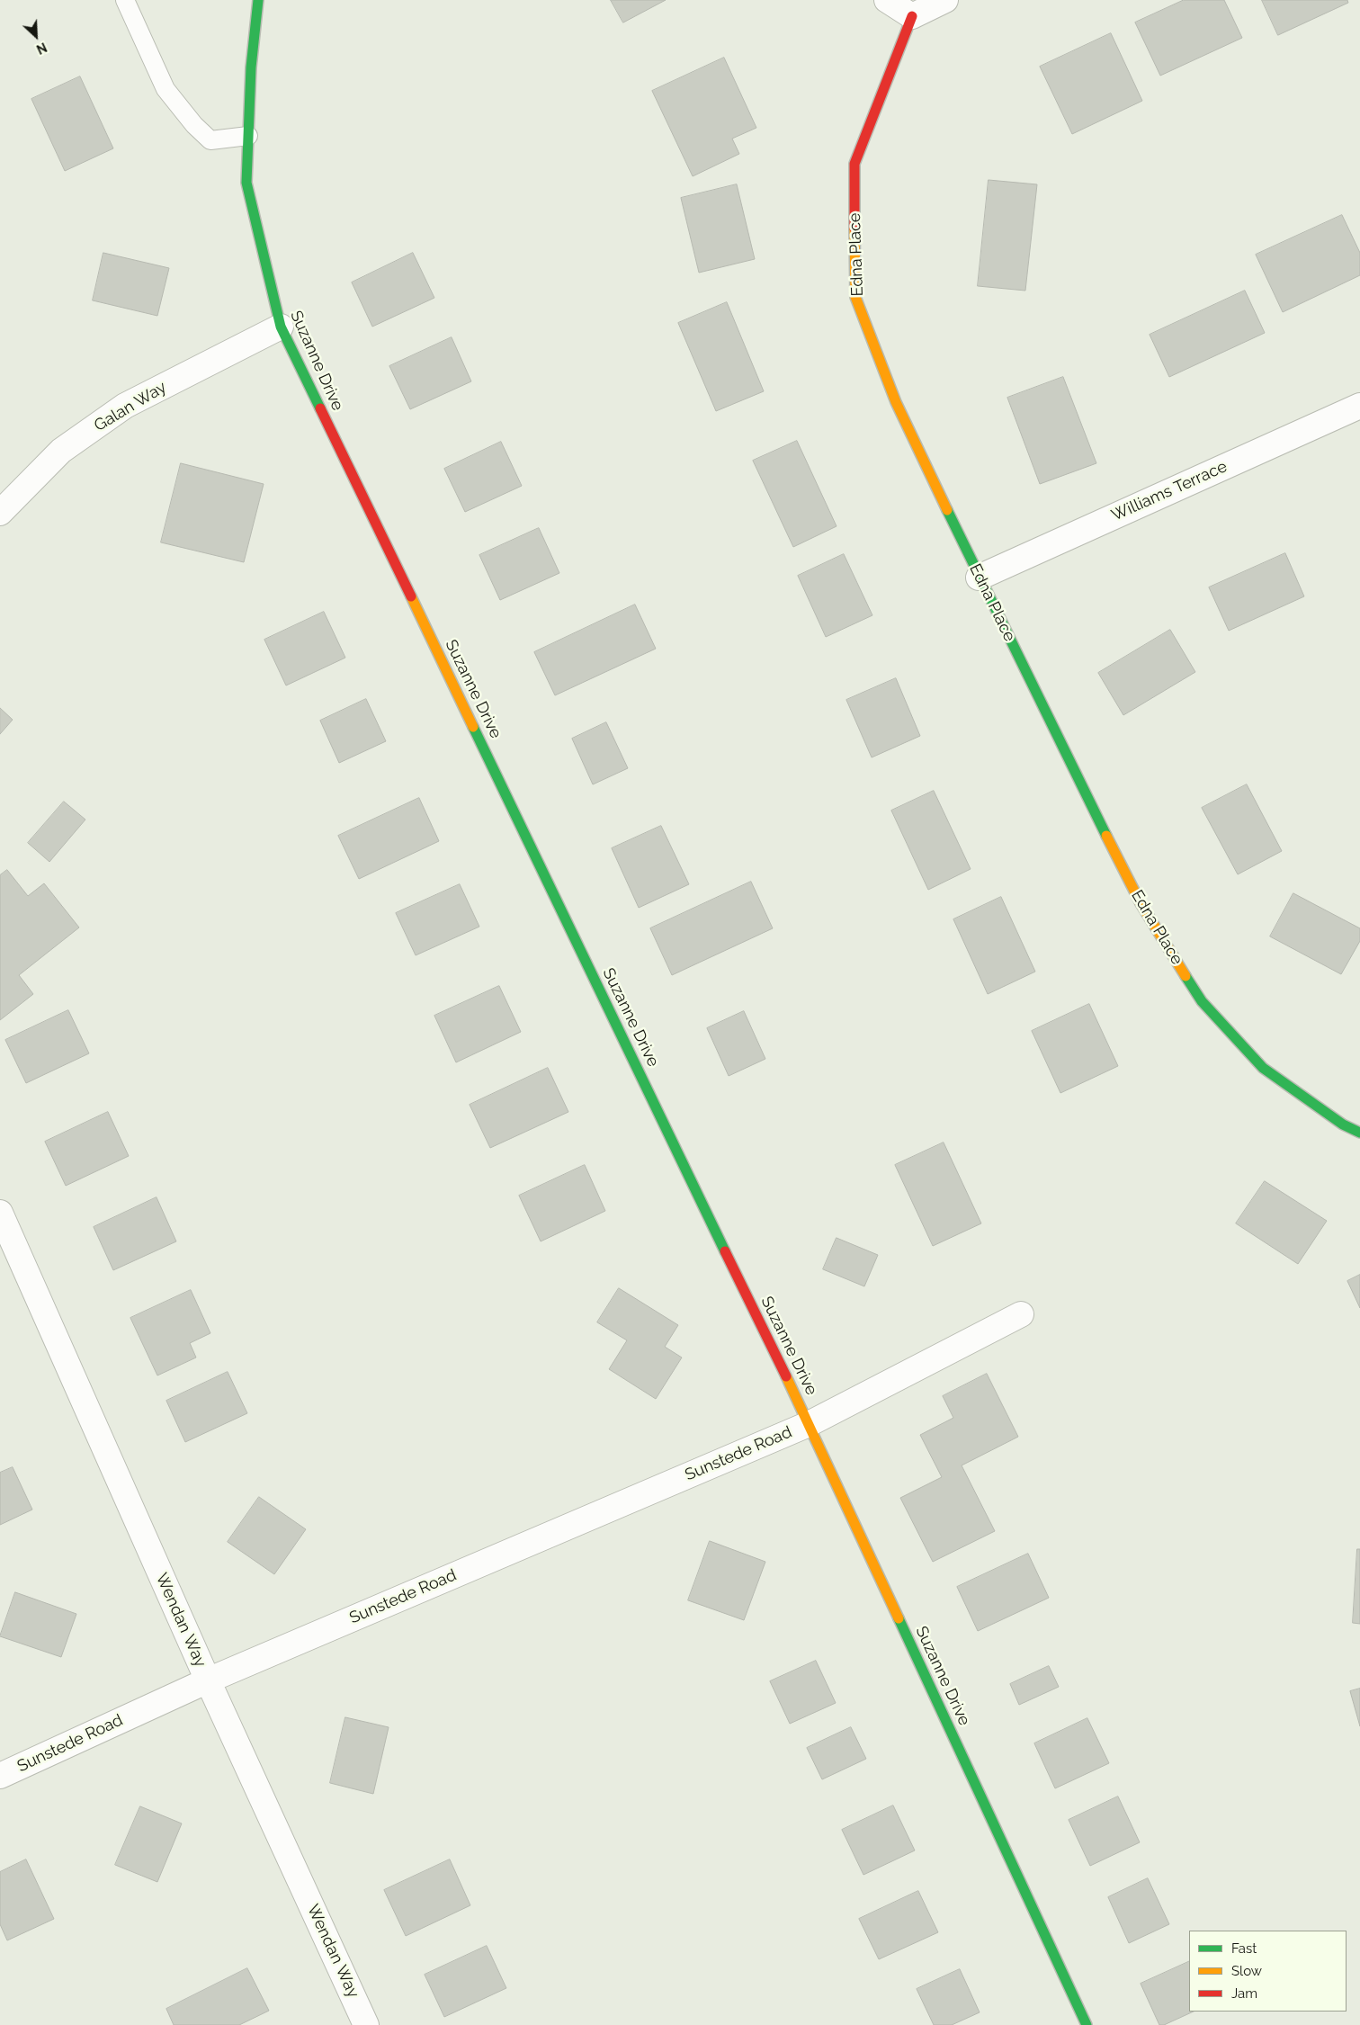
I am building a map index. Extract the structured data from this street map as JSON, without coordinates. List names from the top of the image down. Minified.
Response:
{"streets":{"street":["Edna Place","Suzanne Drive","Galan Way","Williams Terrace","Sunstede Road","Wendan Way"]},"crossings":[["Edna Place","Williams Terrace"],["Suzanne Drive","Galan Way"],["Suzanne Drive","Sunstede Road"],["Sunstede Road","Wendan Way"]],"legend":["Fast","Slow","Jam"],"north":"bottom right"}
